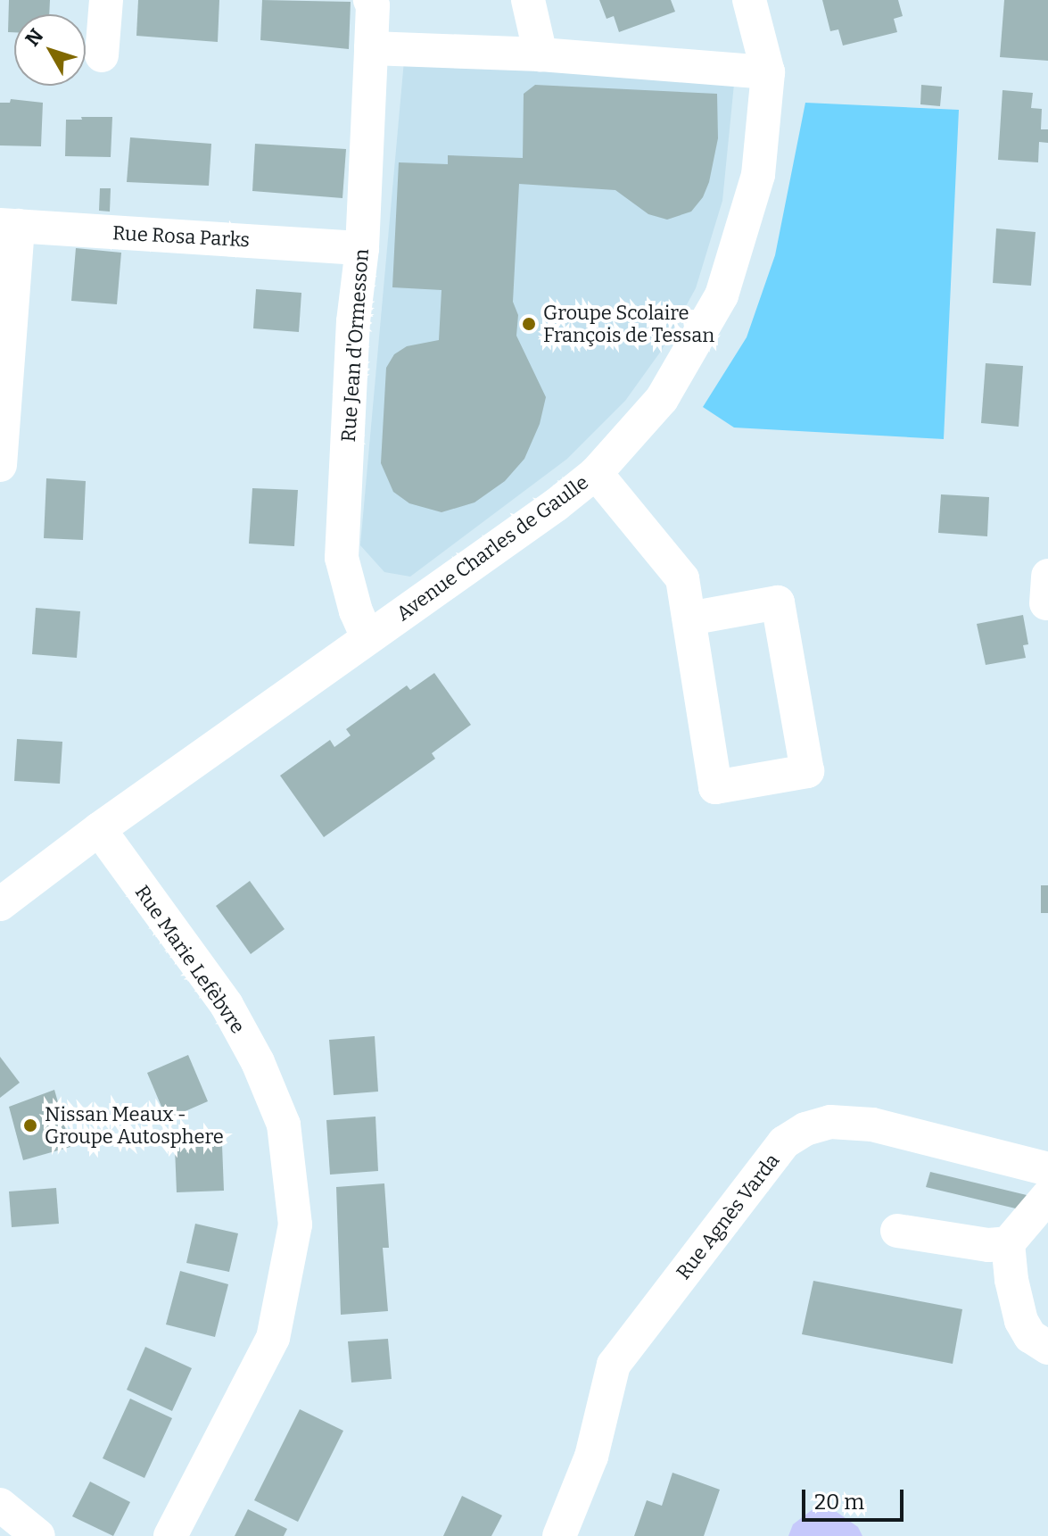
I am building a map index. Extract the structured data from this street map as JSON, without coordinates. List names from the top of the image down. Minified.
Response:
{"streets":{"street":["Rue Rosa Parks","Rue Jean d'Ormesson","Avenue Charles de Gaulle","Rue Marie Lefèbvre","Rue Agnès Varda"]},"crossings":[["Rue Rosa Parks","Rue Jean d'Ormesson"],["Rue Jean d'Ormesson","Avenue Charles de Gaulle"],["Avenue Charles de Gaulle","Rue Marie Lefèbvre"]],"places":["Groupe Scolaire François de Tessan","Nissan Meaux - Groupe Autosphere"],"scale_bar":"20 m","north":"top left"}
